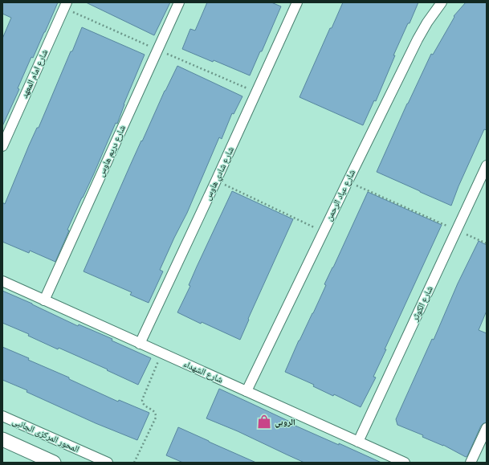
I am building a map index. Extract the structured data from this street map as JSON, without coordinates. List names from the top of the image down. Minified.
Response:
{"streets":{"street":["شارع امام المعهد","شارع دريم هاوس","شارع شادي هاوس","شارع عباد الرحمن","شارع الكوثر","شارع الشهداء","المحور المركزى الجانبى"]},"crossings":[["شارع دريم هاوس","شارع الشهداء"],["شارع شادي هاوس","شارع الشهداء"],["شارع عباد الرحمن","شارع الشهداء"],["شارع الكوثر","شارع الشهداء"]],"places":{"shop":["الروبي"]}}
